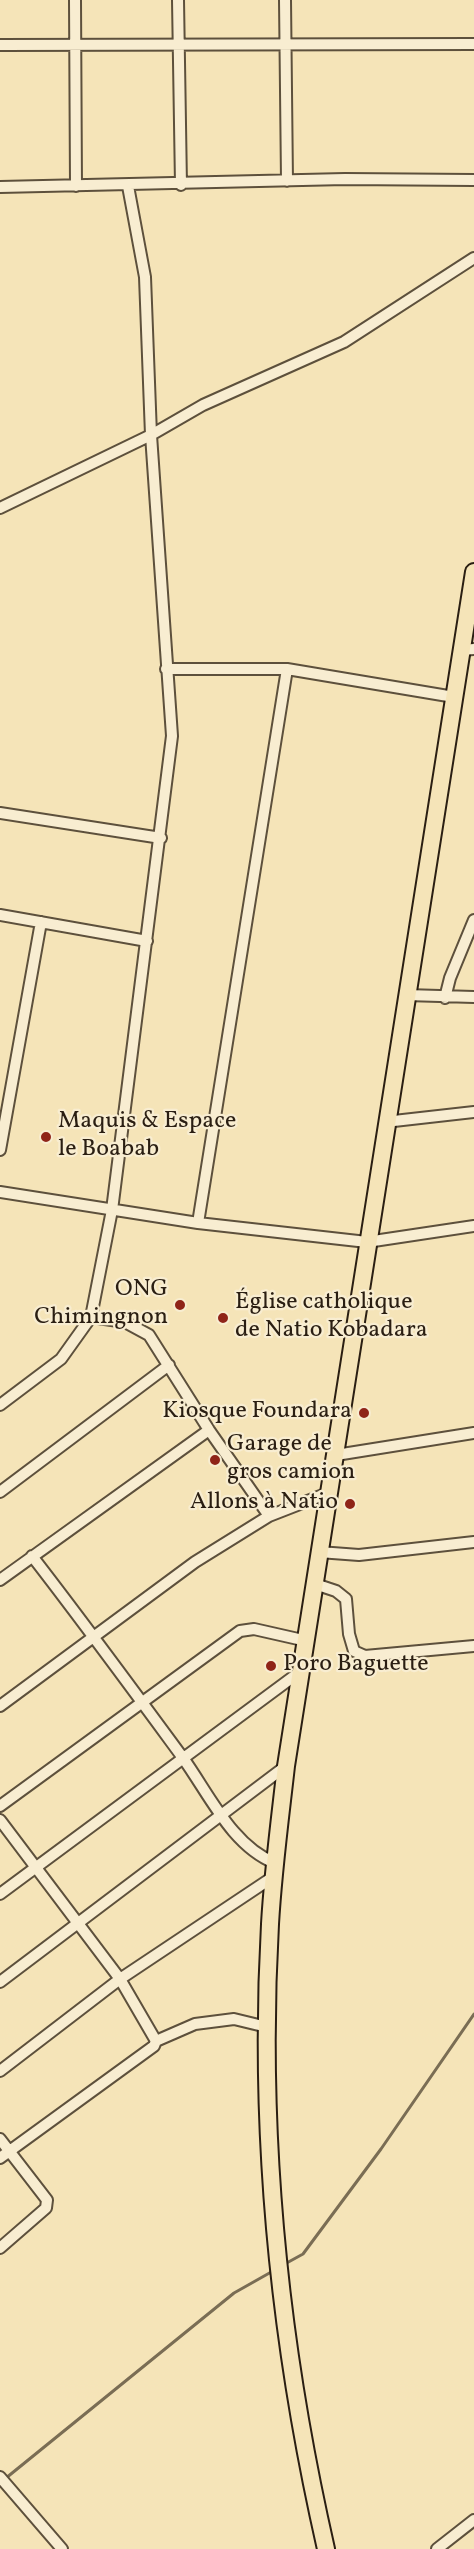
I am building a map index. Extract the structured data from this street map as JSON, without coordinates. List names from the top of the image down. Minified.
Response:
{"places":["Maquis & Espace le Boabab","ONG Chimingnon","Église catholique de Natio Kobadara","Kiosque Foundara","Garage de gros camion","Allons à Natio","Poro Baguette"]}
